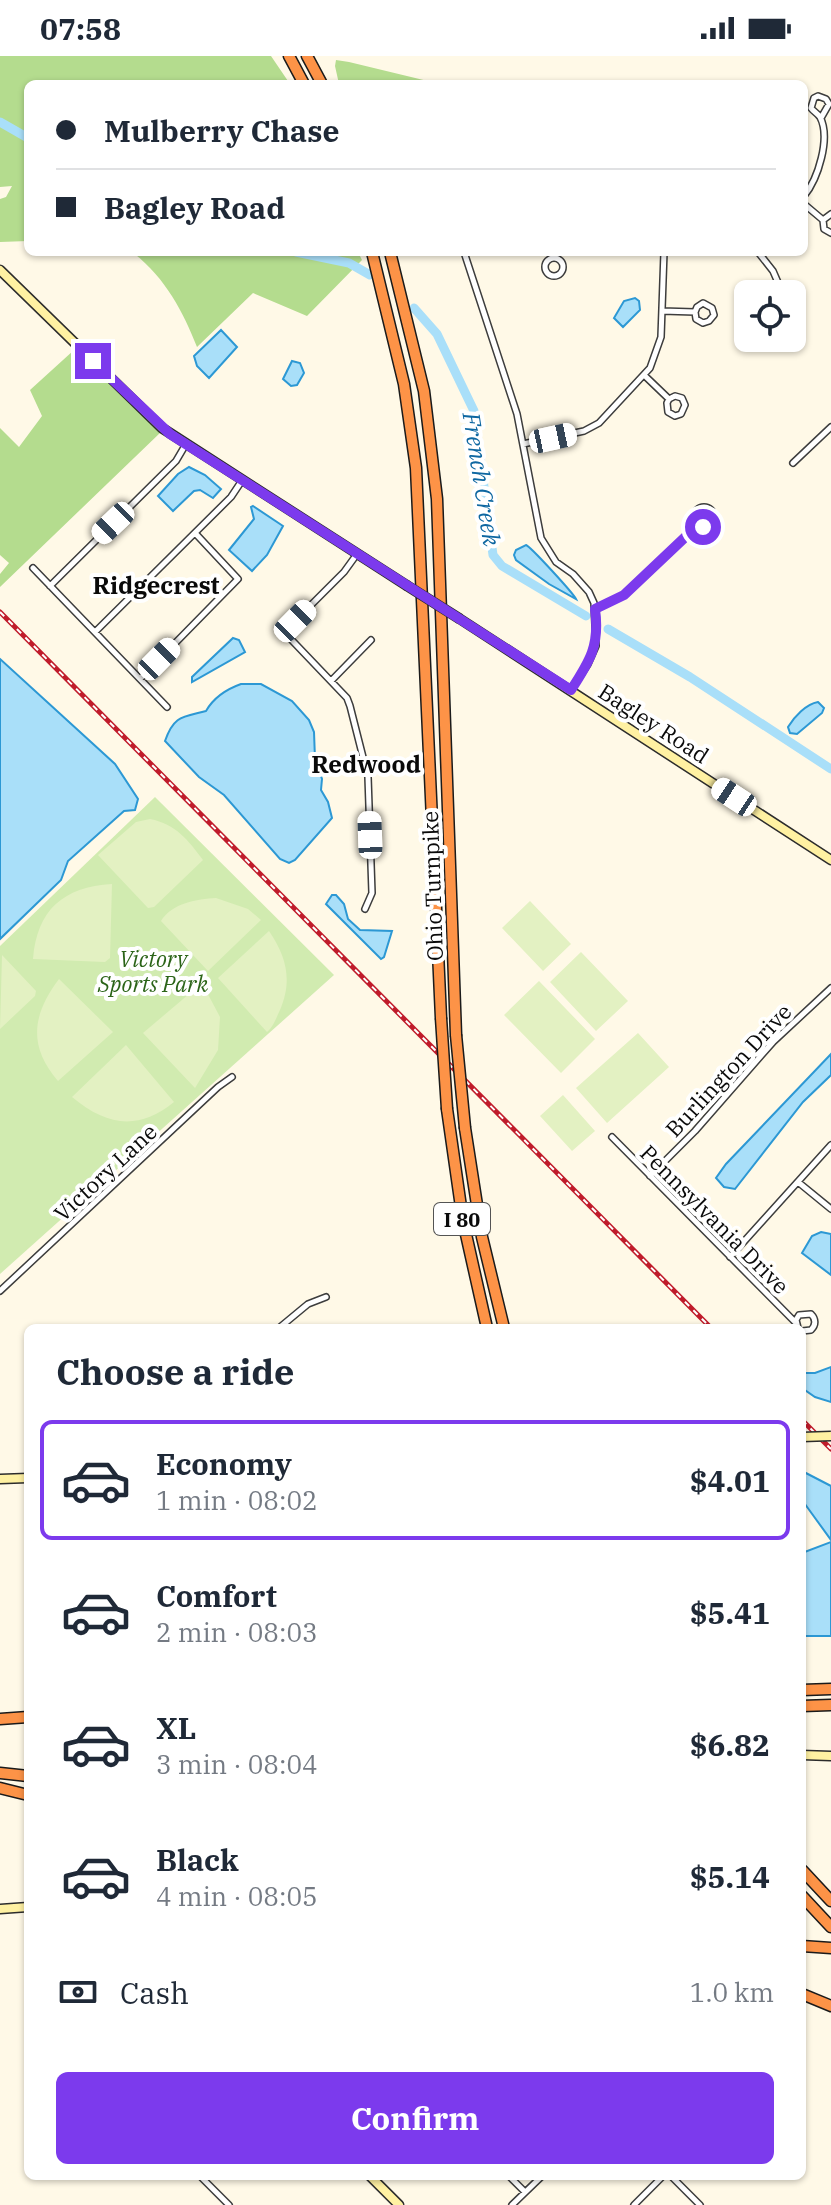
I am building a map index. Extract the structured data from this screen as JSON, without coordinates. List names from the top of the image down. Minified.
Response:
{"streets":{"highway":["Ohio Turnpike","I 80"],"street":["Bagley Road","Burlington Drive","Victory Lane","Pennsylvania Drive"]},"crossings":[["Burlington Drive","Pennsylvania Drive"]],"districts":["Ridgecrest","Redwood"],"water":["French Creek"],"parks":["Victory Sports Park"],"page":{"status":"07:58","banner":["Mulberry Chase","Bagley Road"],"heading":"Choose a ride","list":[{"name":"Economy","note":"1 min · 08:02","value":"$4.01"},{"name":"Comfort","note":"2 min · 08:03","value":"$5.41"},{"name":"XL","note":"3 min · 08:04","value":"$6.82"},{"name":"Black","note":"4 min · 08:05","value":"$5.14"}],"pay":["Cash","1.0 km"],"buttons":"Confirm"}}
